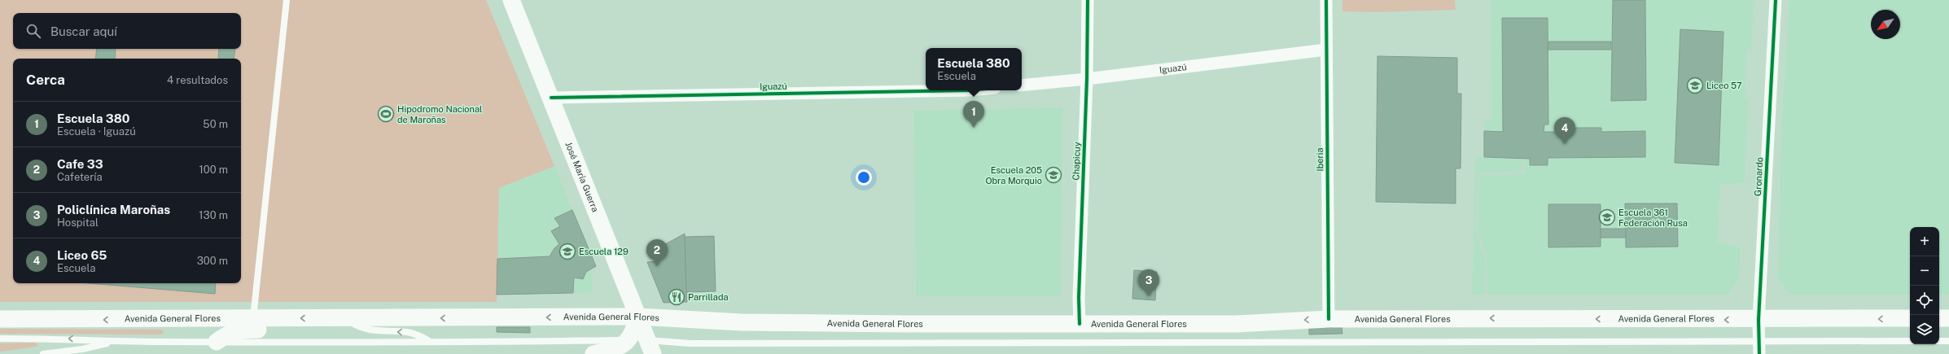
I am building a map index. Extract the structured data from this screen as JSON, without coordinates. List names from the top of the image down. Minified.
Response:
{"streets":{"main road":["José María Guerra","Avenida General Flores"],"street":["Iguazú","Iberia","Chapicuy","Gronardo"]},"crossings":[["Iguazú","Iberia"],["Iguazú","Chapicuy"],["Iguazú","José María Guerra"],["Iberia","Avenida General Flores"],["Chapicuy","Avenida General Flores"],["José María Guerra","Avenida General Flores"],["Gronardo","Avenida General Flores"]],"one_way":["Avenida General Flores"],"places":{"school or university":["Liceo 57","Escuela 205 Obra Morquio","Escuela 361 Federación Rusa","Escuela 129"],"sports":["Hipodromo Nacional de Maroñas"],"restaurant":["Parrillada"]},"north":"bottom left","page":{"search":"Buscar aquí","popup":["Escuela 380","Escuela"],"heading":["Cerca","4 resultados"],"pins":["1","4","2","3"],"list":[{"mark":"1","name":"Escuela 380","note":"Escuela · Iguazú","value":"50 m"},{"mark":"2","name":"Cafe 33","note":"Cafetería","value":"100 m"},{"mark":"3","name":"Policlínica Maroñas","note":"Hospital","value":"130 m"},{"mark":"4","name":"Liceo 65","note":"Escuela","value":"300 m"}],"map_buttons":["+","−"]}}
